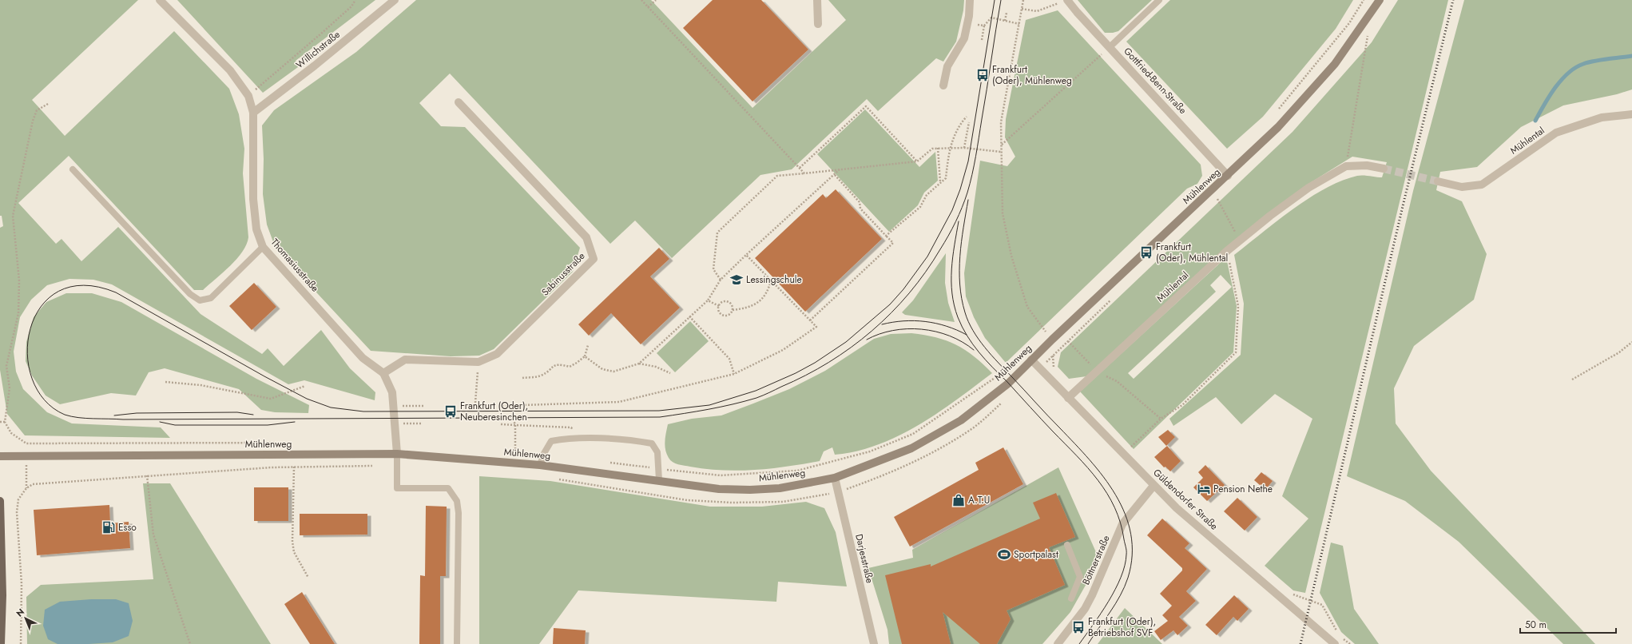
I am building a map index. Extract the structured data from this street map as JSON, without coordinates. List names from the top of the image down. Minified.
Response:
{"streets":{"street":["Willichstraße","Gottfried-Benn-Straße","Mühlental","Mühlenweg","Thomasiusstraße","Sabinusstraße","Güldendorfer Straße","Darjesstraße","Böttnerstraße"]},"crossings":[["Willichstraße","Thomasiusstraße"],["Gottfried-Benn-Straße","Mühlenweg"],["Mühlental","Güldendorfer Straße"],["Mühlenweg","Thomasiusstraße"],["Mühlenweg","Güldendorfer Straße"],["Mühlenweg","Darjesstraße"],["Thomasiusstraße","Sabinusstraße"],["Güldendorfer Straße","Böttnerstraße"]],"places":{"bus stop":["Frankfurt (Oder), Mühlenweg","Frankfurt (Oder), Mühlental","Frankfurt (Oder), Neuberesinchen","Frankfurt (Oder), Betriebshof SVF"],"school or university":["Lessingschule"],"hotel":["Pension Nethe"],"shop":["A.T.U"],"fuel station":["Esso"],"sports":["Sportpalast"]},"scale_bar":"50 m","north":"top left"}
